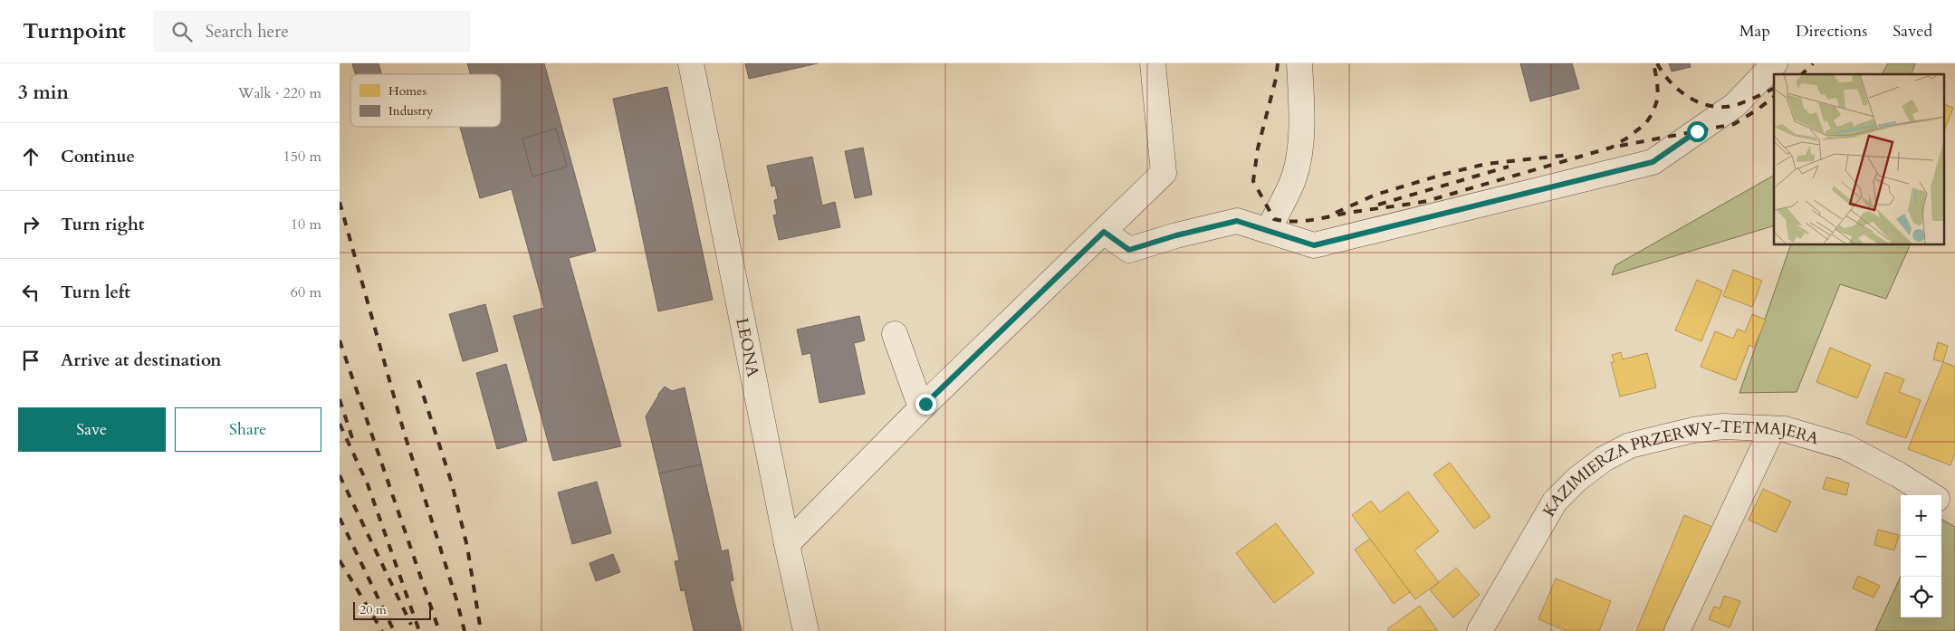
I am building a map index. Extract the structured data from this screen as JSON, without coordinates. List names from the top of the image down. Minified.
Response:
{"streets":{"street":["LEONA","KAZIMIERZA PRZERWY-TETMAJERA"]},"legend":["Homes","Industry"],"scale_bar":"20 m","page":{"header":"Turnpoint","search":"Search here","nav":["Map","Directions","Saved"],"heading":["3 min","Walk · 220 m"],"list":[["Continue","150 m"],["Turn right","10 m"],["Turn left","60 m"],"Arrive at destination"],"buttons":["Save","Share"],"map_buttons":["+","−"],"scale":"20 m"}}
